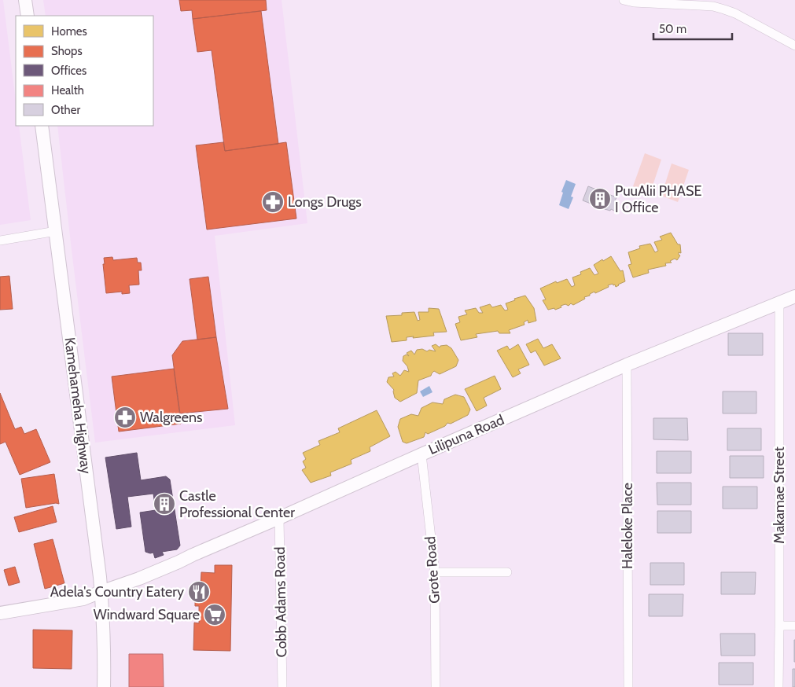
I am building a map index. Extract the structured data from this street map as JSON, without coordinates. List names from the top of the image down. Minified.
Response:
{"streets":{"street":["Kamehameha Highway","Lilipuna Road","Makamae Street","Haleloke Place","Grote Road","Cobb Adams Road"]},"crossings":[["Kamehameha Highway","Lilipuna Road"],["Lilipuna Road","Makamae Street"],["Lilipuna Road","Haleloke Place"],["Lilipuna Road","Grote Road"],["Lilipuna Road","Cobb Adams Road"]],"places":{"building":["PuuAlii PHASE I Office","Castle Professional Center"],"pharmacy":["Longs Drugs","Walgreens"],"restaurant":["Adela's Country Eatery"],"supermarket":["Windward Square"]},"legend":["Homes","Shops","Offices","Health","Other"],"scale_bar":"50 m"}
